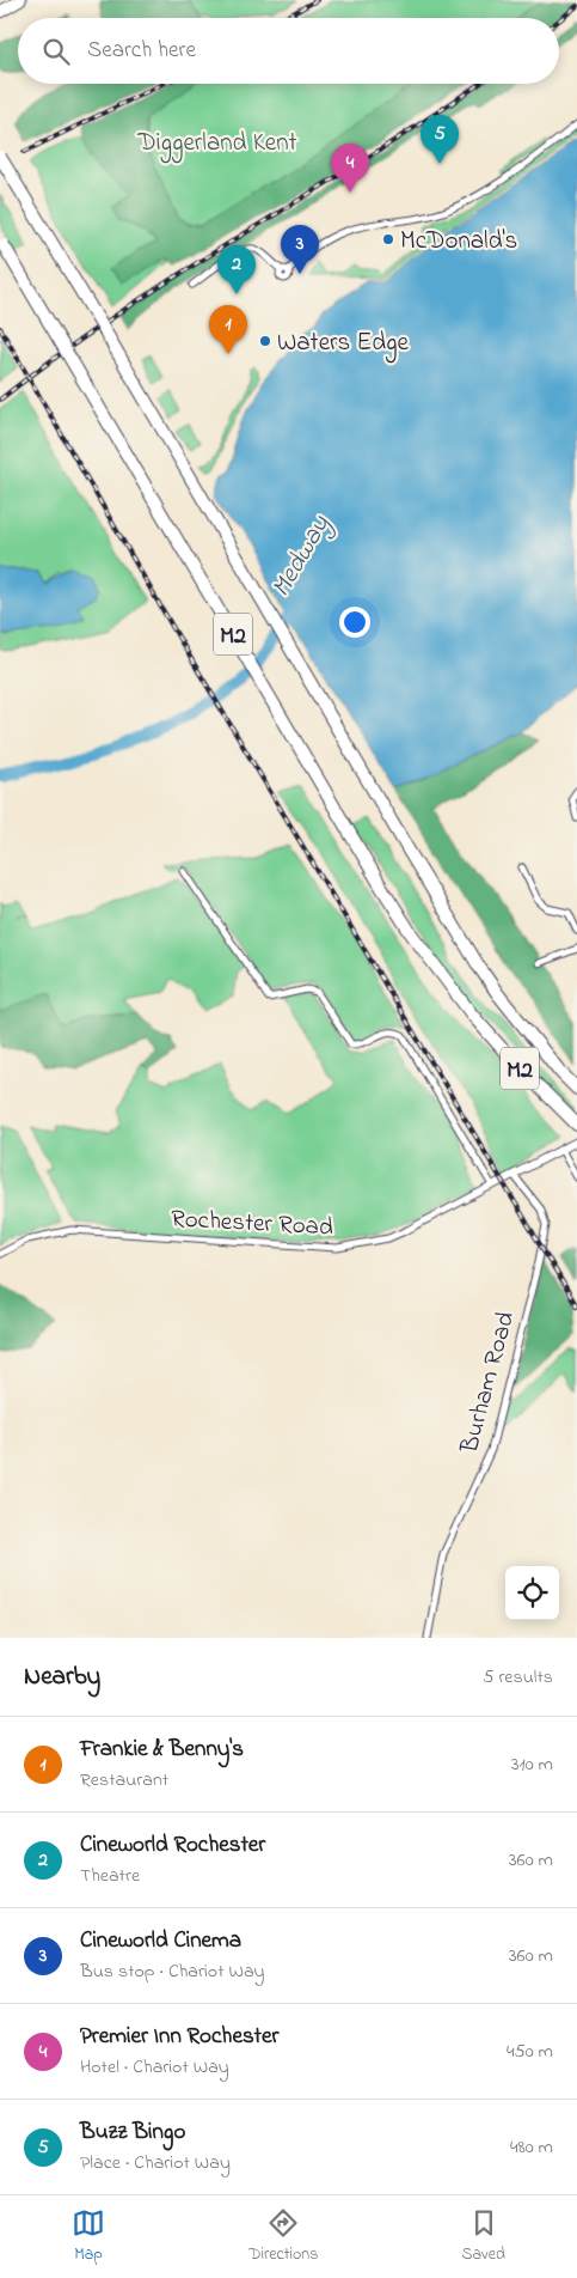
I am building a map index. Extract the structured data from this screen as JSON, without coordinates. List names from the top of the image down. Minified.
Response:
{"streets":{"highway":["M2"],"street":["Rochester Road","Burham Road"]},"water":["Medway"],"parks":["Diggerland Kent"],"places":["McDonald's","Waters Edge"],"page":{"search":"Search here","pins":["5","4","3","2","1"],"heading":["Nearby","5 results"],"list":[{"mark":"1","name":"Frankie & Benny's","note":"Restaurant","value":"310 m"},{"mark":"2","name":"Cineworld Rochester","note":"Theatre","value":"360 m"},{"mark":"3","name":"Cineworld Cinema","note":"Bus stop · Chariot Way","value":"360 m"},{"mark":"4","name":"Premier Inn Rochester","note":"Hotel · Chariot Way","value":"450 m"},{"mark":"5","name":"Buzz Bingo","note":"Place · Chariot Way","value":"480 m"}],"nav":["Map","Directions","Saved"]}}
